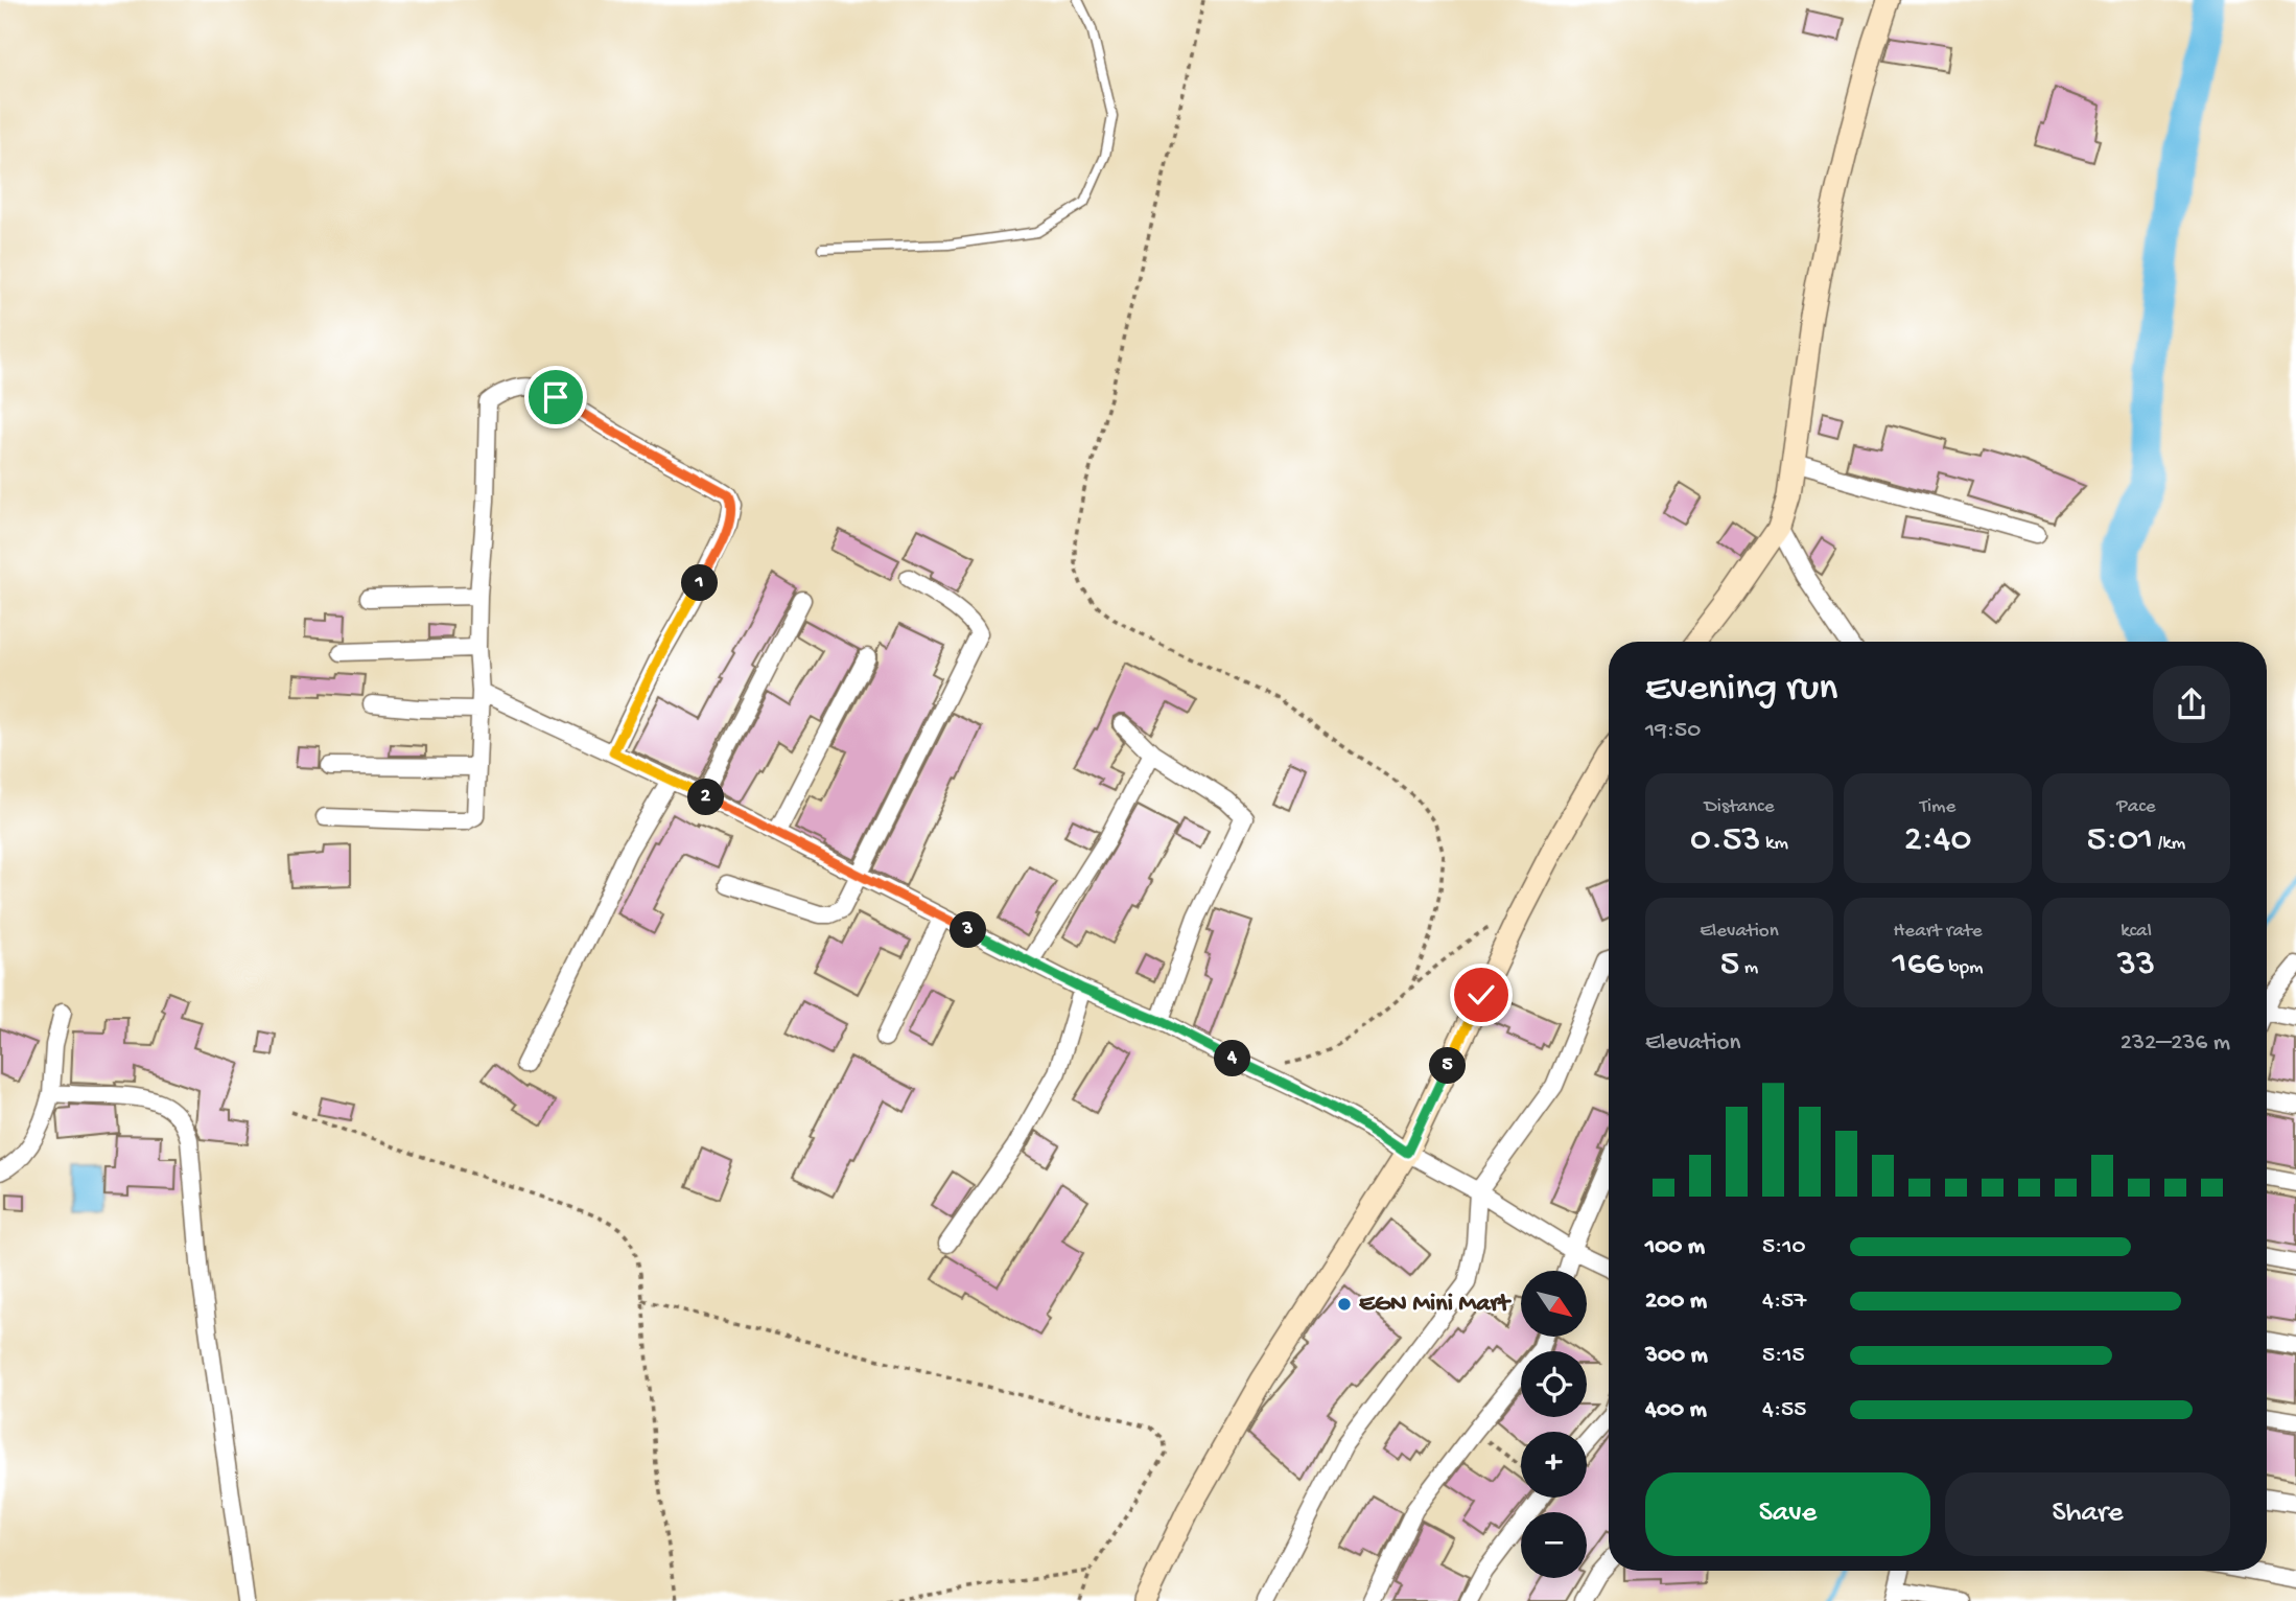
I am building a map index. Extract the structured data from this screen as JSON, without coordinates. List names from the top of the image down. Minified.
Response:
{"places":["EGN Mini Mart"],"north":"bottom right","page":{"pins":["1","2","3","4","5"],"heading":["Evening run","19:50"],"stats":[["Distance","0.53 km"],["Time","2:40"],["Pace","5:01 /km"],["Elevation","5 m"],["Heart rate","166 bpm"],["kcal","33"]],"chart":["Elevation","232–236 m"],"list":[{"name":"100 m","note":"5:10"},{"name":"200 m","note":"4:57"},{"name":"300 m","note":"5:15"},{"name":"400 m","note":"4:55"}],"map_buttons":["+","−"],"buttons":["Save","Share"]}}
